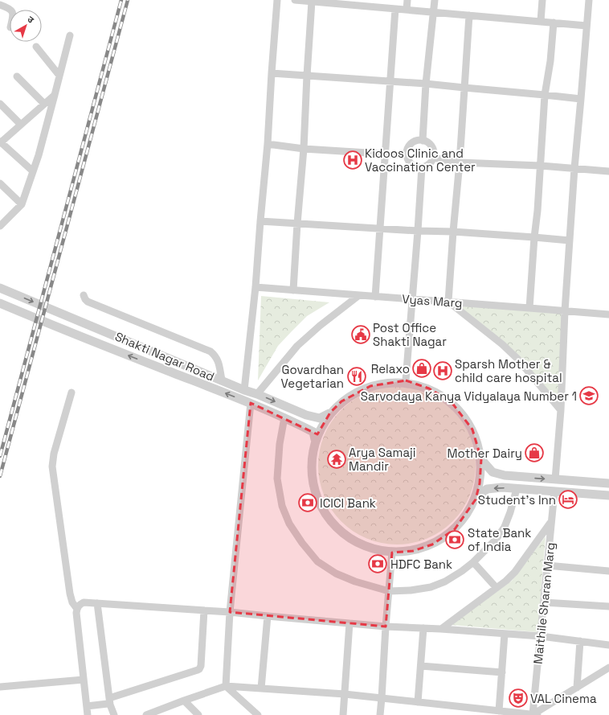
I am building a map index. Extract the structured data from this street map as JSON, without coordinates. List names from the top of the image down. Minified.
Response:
{"streets":{"street":["Vyas Marg","Shakti Nagar Road","Maithile Sharan Marg"]},"places":{"hospital":["Kidoos Clinic and Vaccination Center","Sparsh Mother & child care hospital"],"public building":["Post Office Shakti Nagar"],"shop":["Relaxo","Mother Dairy"],"restaurant":["Govardhan Vegetarian"],"school or university":["Sarvodaya Kanya Vidyalaya Number 1"],"temple":["Arya Samaji Mandir"],"hotel":["Student's Inn"],"bank":["ICICI Bank","State Bank of India","HDFC Bank"],"theatre":["VAL Cinema"]},"north":"top right"}
